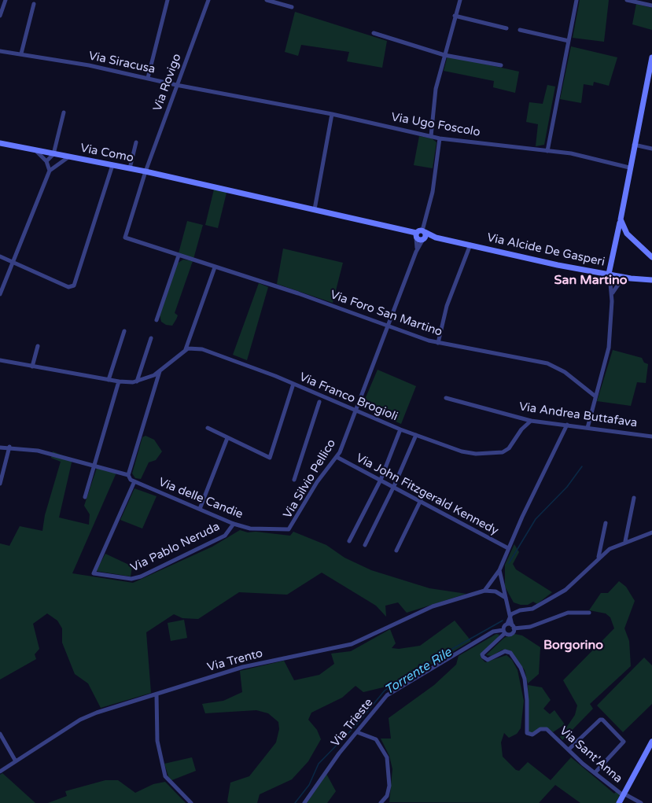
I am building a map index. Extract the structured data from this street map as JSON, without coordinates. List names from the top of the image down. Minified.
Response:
{"streets":{"main road":["Via Como","Via Alcide De Gasperi"],"street":["Via Siracusa","Via Rovigo","Via Ugo Foscolo","Via Foro San Martino","Via Franco Brogioli","Via Andrea Buttafava","Via Silvio Pellico","Via John Fitzgerald Kennedy","Via delle Candie","Via Pablo Neruda","Via Trento","Via Trieste","Via Sant'Anna"]},"crossings":[["Via Siracusa","Via Rovigo"],["Via Siracusa","Via Ugo Foscolo"],["Via Rovigo","Via Como"],["Via Rovigo","Via Foro San Martino"],["Via Ugo Foscolo","Via Silvio Pellico"],["Via Como","Via Alcide De Gasperi"],["Via Alcide De Gasperi","Via Silvio Pellico"],["Via Foro San Martino","Via Silvio Pellico"],["Via Franco Brogioli","Via Andrea Buttafava"],["Via Franco Brogioli","Via Silvio Pellico"],["Via Andrea Buttafava","Via Trento"],["Via Silvio Pellico","Via John Fitzgerald Kennedy"],["Via Silvio Pellico","Via delle Candie"],["Via John Fitzgerald Kennedy","Via Trento"],["Via delle Candie","Via Pablo Neruda"],["Via Trieste","Via Sant'Anna"]],"districts":["San Martino","Borgorino"],"water":["Torrente Rile"]}
